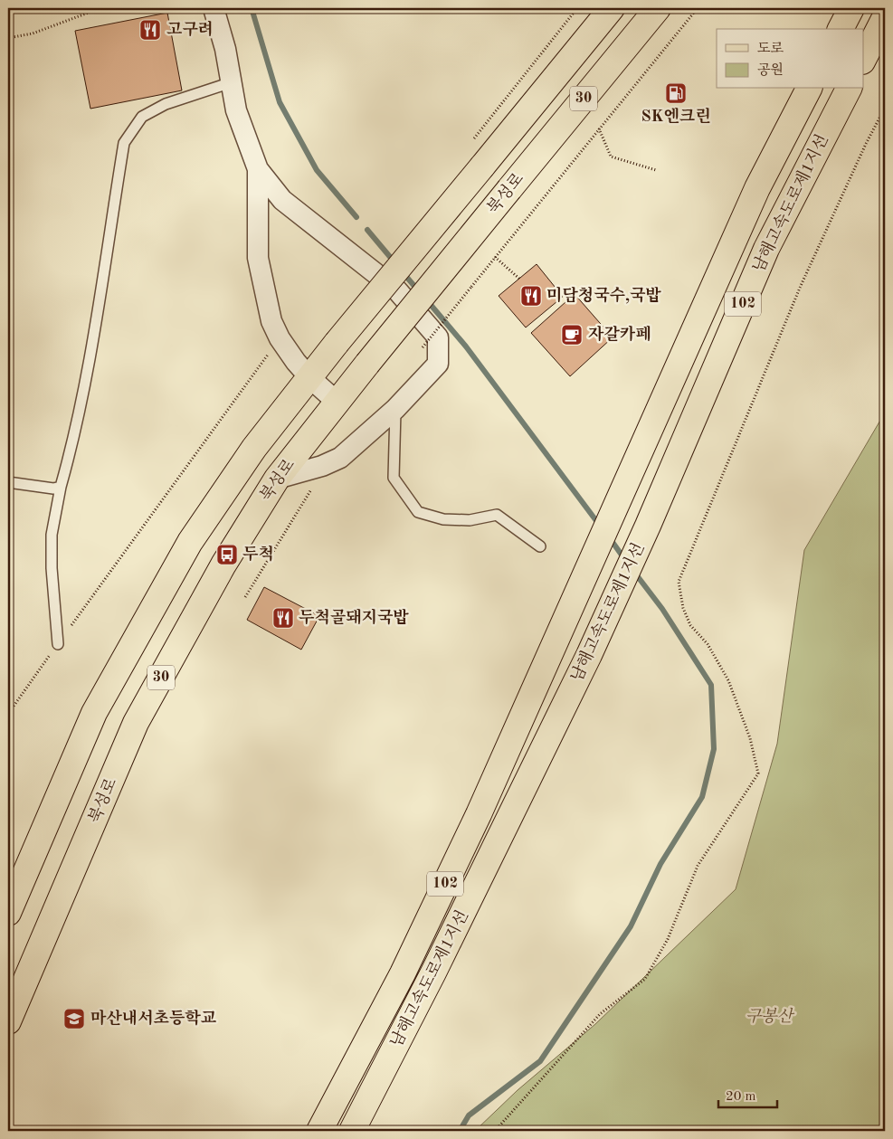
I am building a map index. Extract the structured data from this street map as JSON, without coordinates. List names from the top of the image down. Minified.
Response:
{"streets":{"main road":["30","북성로","남해고속도로제1지선","102"]},"parks":["구봉산"],"places":{"restaurant":["고구려","미담청국수,국밥","두척골돼지국밥"],"fuel station":["SK엔크린"],"cafe":["자갈카페"],"bus stop":["두척"],"school or university":["마산내서초등학교"]},"legend":["도로","공원"],"scale_bar":"20 m"}
